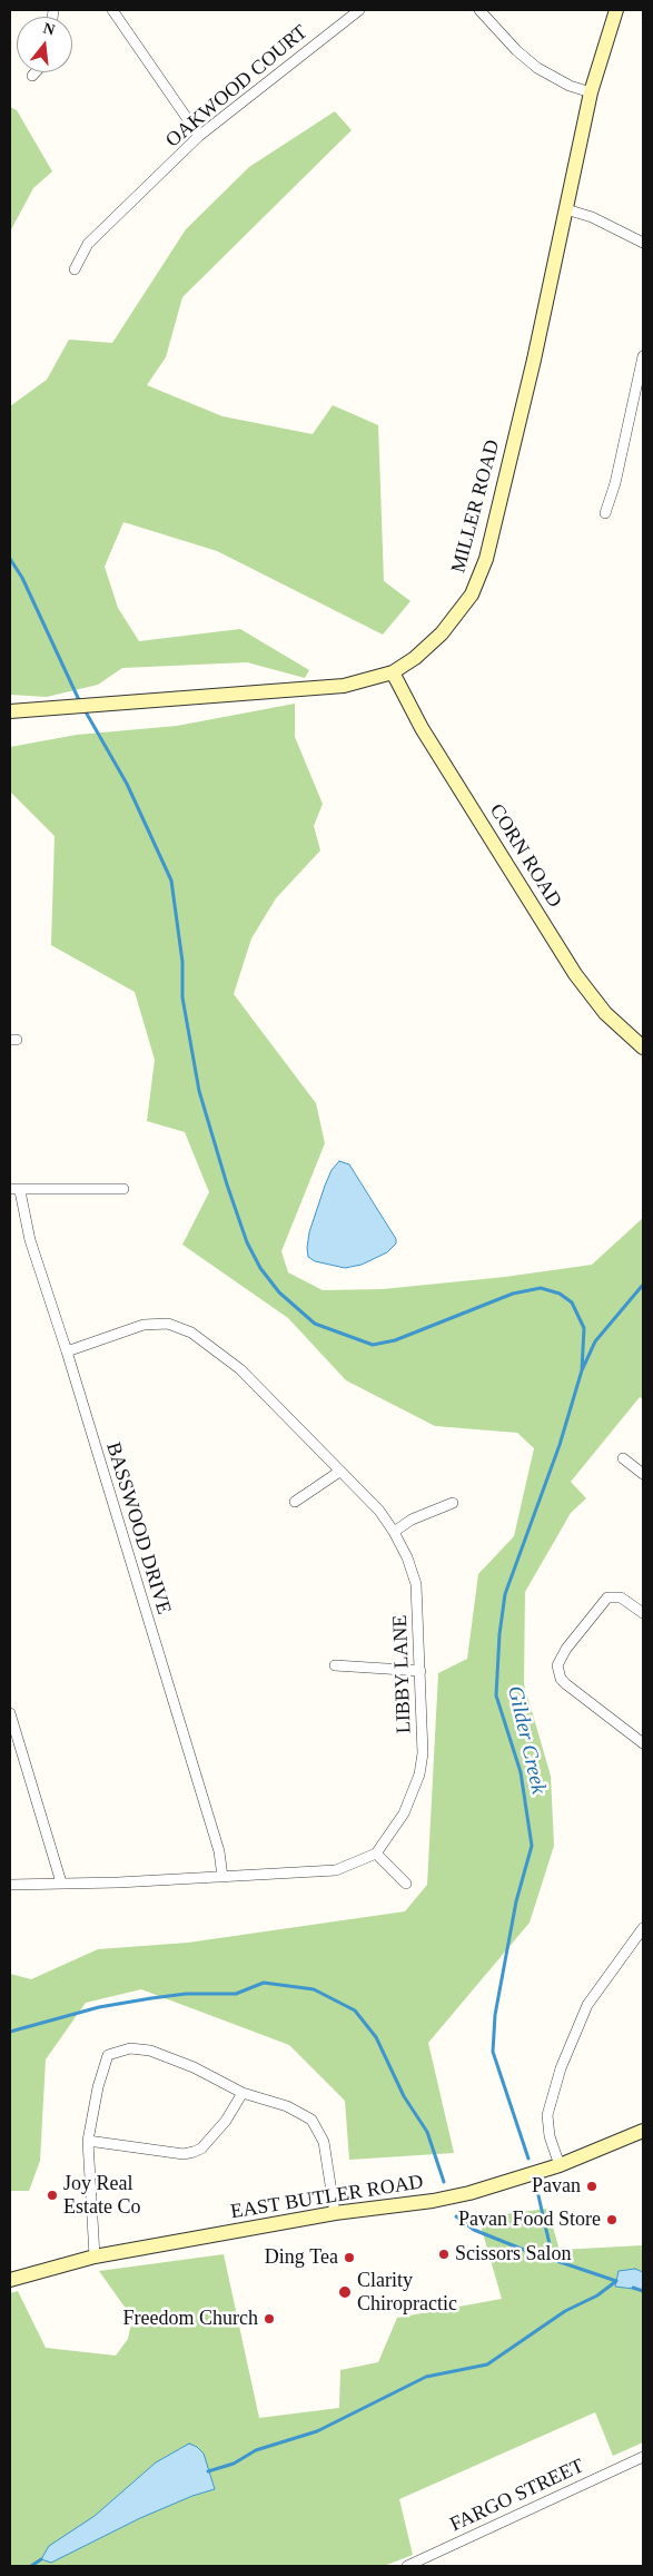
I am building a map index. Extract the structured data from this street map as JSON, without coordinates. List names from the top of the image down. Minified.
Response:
{"streets":{"street":["OAKWOOD COURT","MILLER ROAD","CORN ROAD","BASSWOOD DRIVE","LIBBY LANE","EAST BUTLER ROAD","FARGO STREET"]},"crossings":[["MILLER ROAD","CORN ROAD"],["BASSWOOD DRIVE","LIBBY LANE"]],"water":["Gilder Creek"],"places":["Pavan","Joy Real Estate Co","Pavan Food Store","Scissors Salon","Ding Tea","Clarity Chiropractic","Freedom Church"],"north":"top"}
